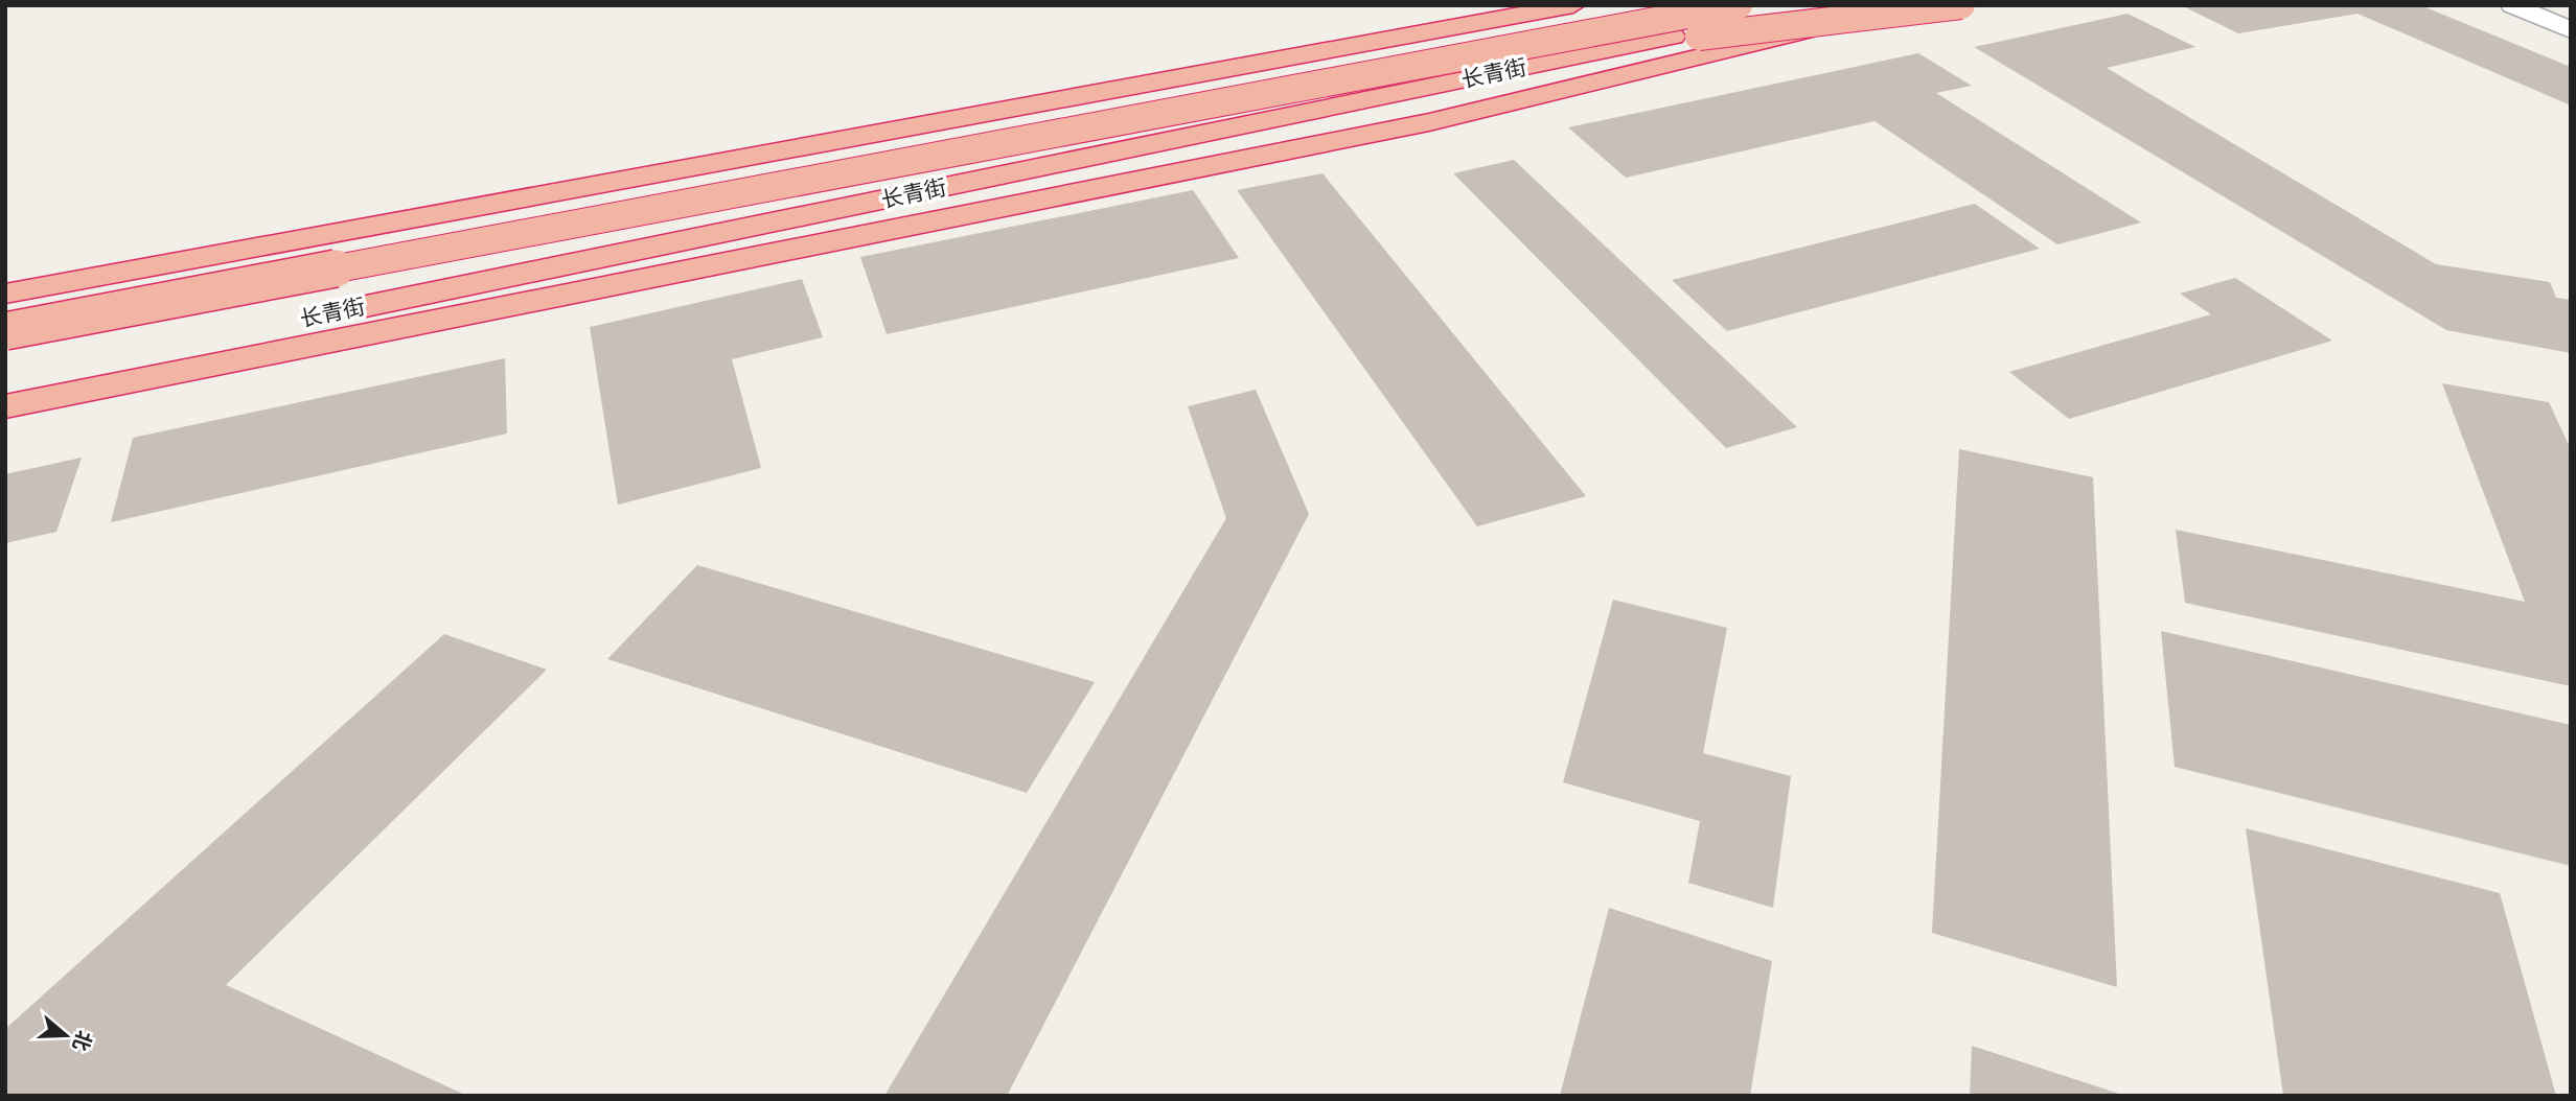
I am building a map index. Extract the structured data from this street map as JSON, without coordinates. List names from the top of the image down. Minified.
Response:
{"streets":{"highway":["长青街"]},"north":"right"}
